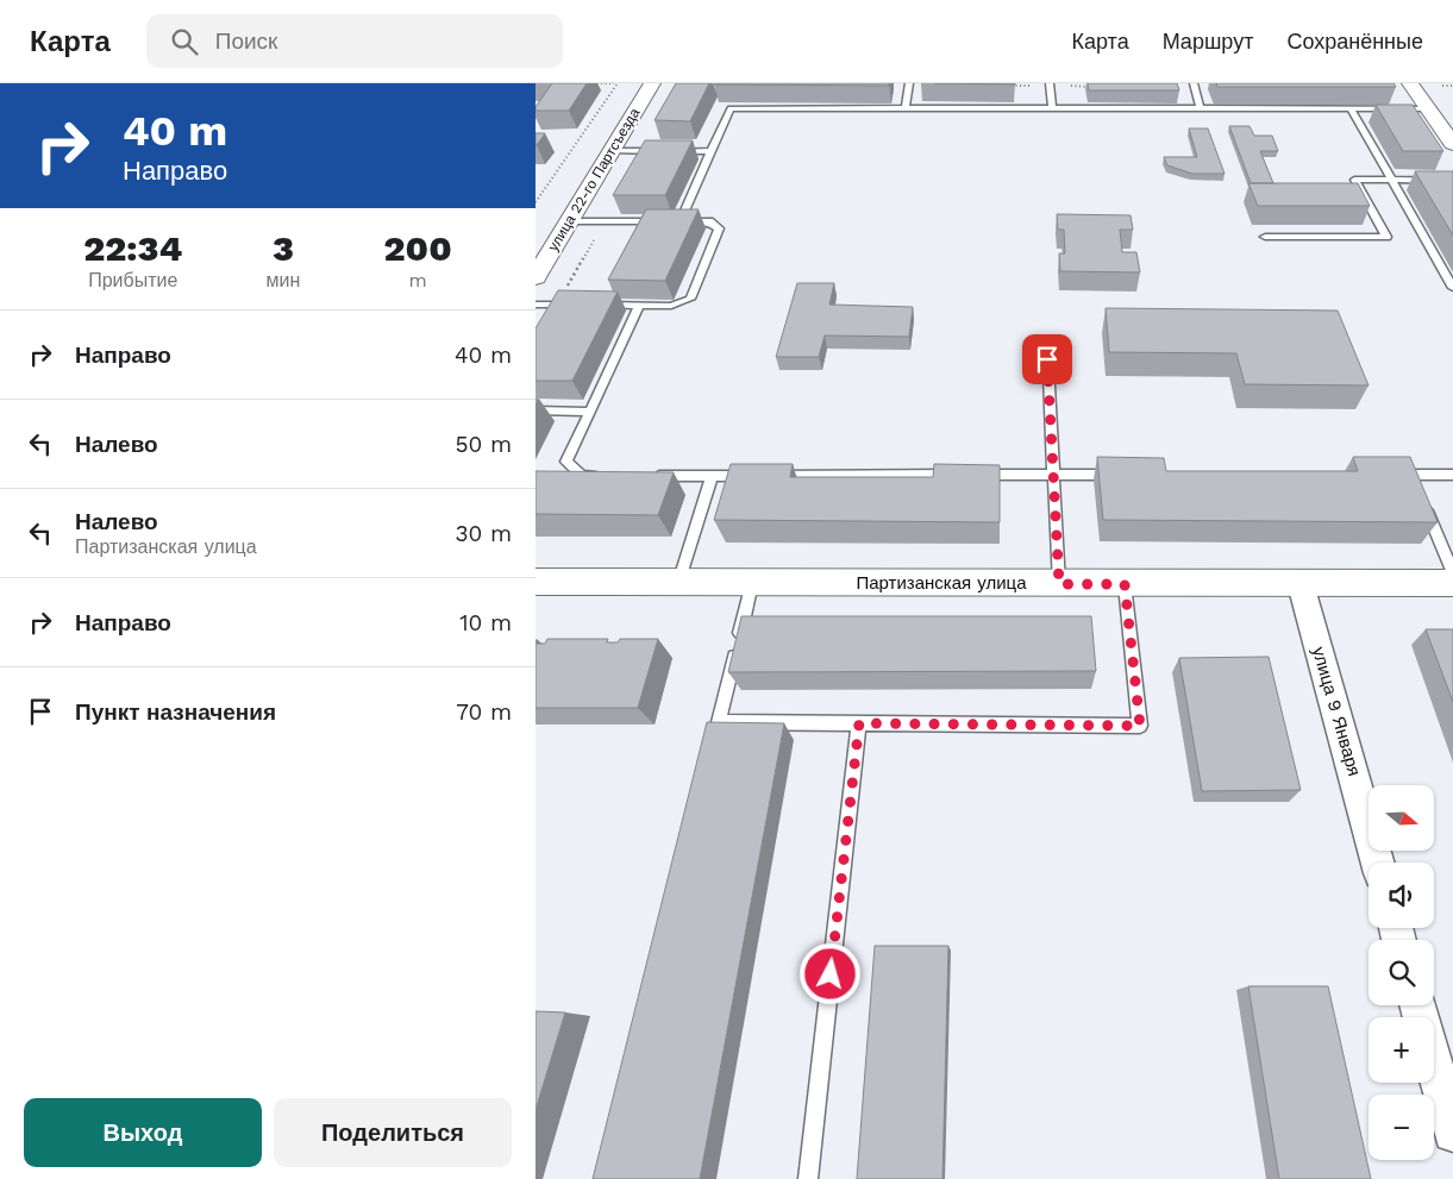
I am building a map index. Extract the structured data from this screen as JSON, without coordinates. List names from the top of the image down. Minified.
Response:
{"streets":{"street":["улица 22-го Партсъезда","Партизанская улица","улица 9 Января"]},"crossings":[["Партизанская улица","улица 9 Января"]],"north":"right","page":{"header":"Карта","search":"Поиск","nav":["Карта","Маршрут","Сохранённые"],"turn":["40 m","Направо"],"eta":["22:34","Прибытие","3","мин","200","m"],"list":[{"name":"Направо","value":"40 m"},{"name":"Налево","value":"50 m"},{"name":"Налево","note":"Партизанская улица","value":"30 m"},{"name":"Направо","value":"10 m"},{"name":"Пункт назначения","value":"70 m"}],"map_buttons":["+","−"],"buttons":["Выход","Поделиться"]}}
